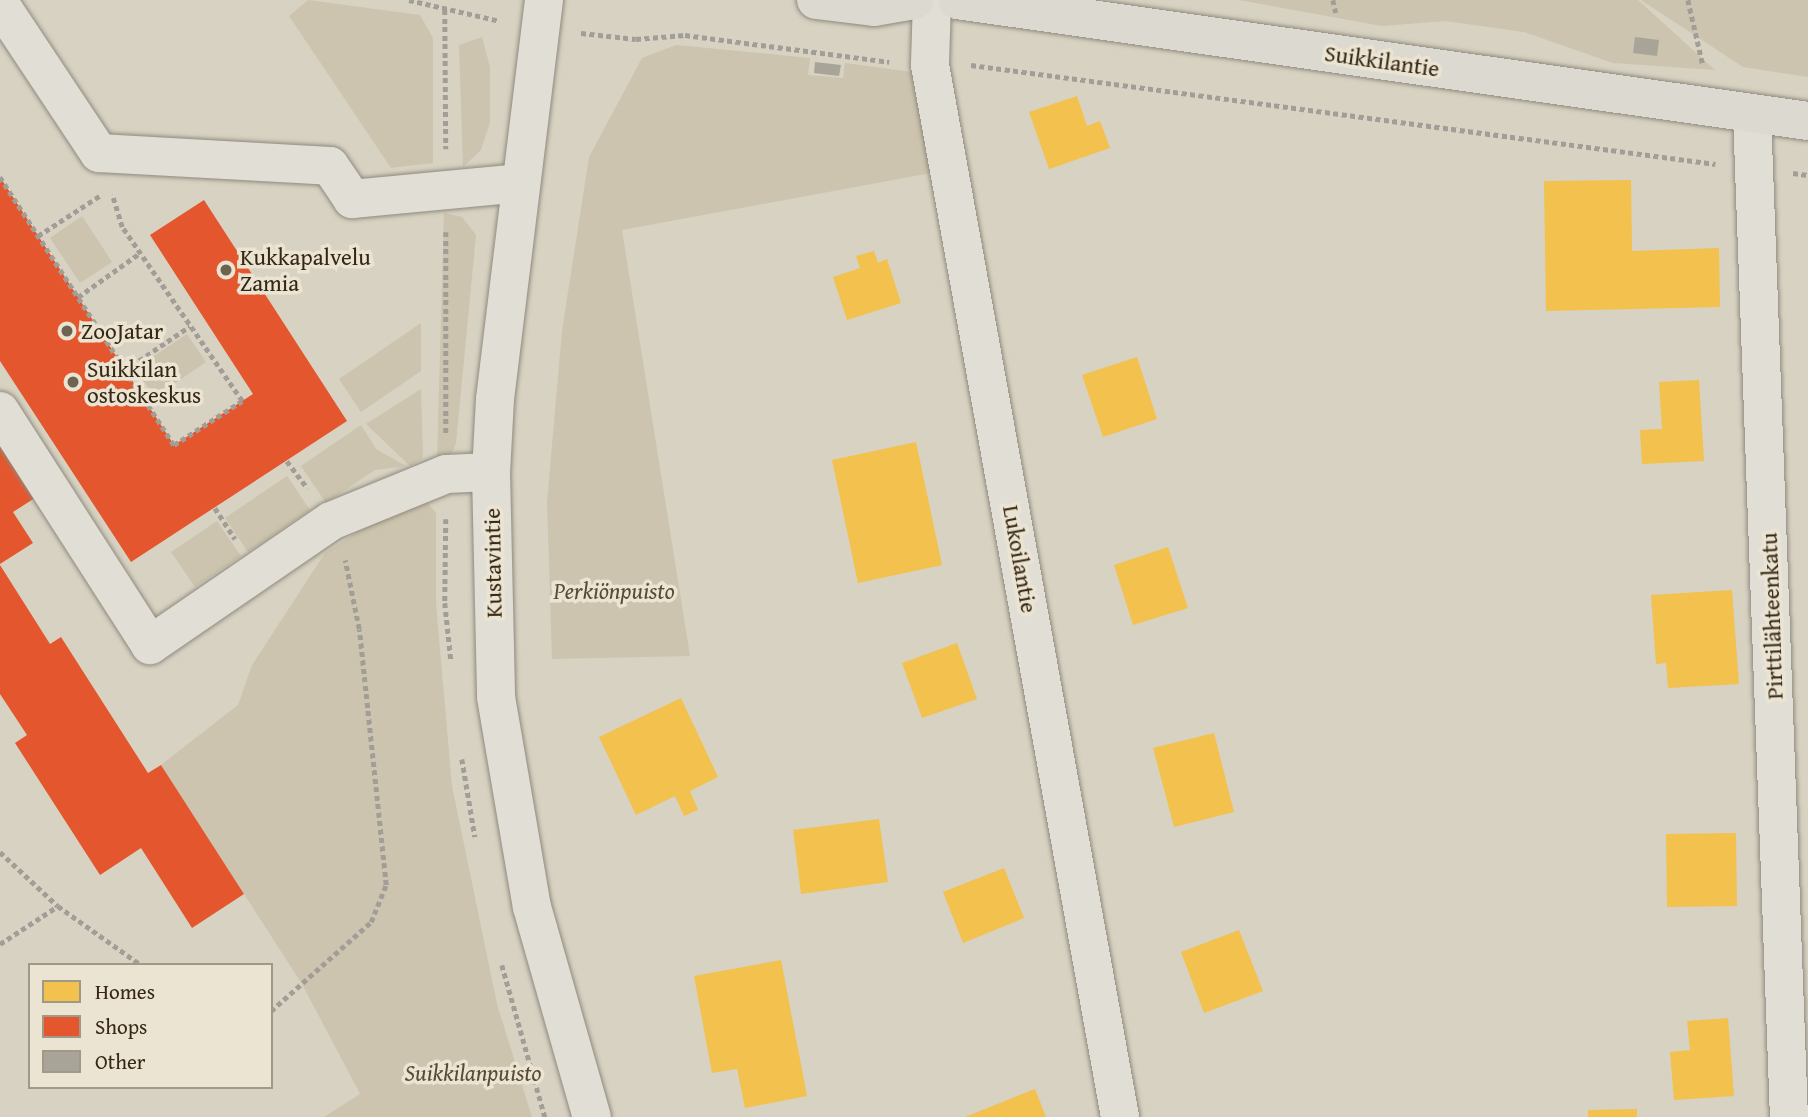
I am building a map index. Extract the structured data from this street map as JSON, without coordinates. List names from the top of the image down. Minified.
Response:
{"streets":{"main road":["Suikkilantie"],"street":["Lukoilantie","Kustavintie","Pirttilähteenkatu"]},"crossings":[["Suikkilantie","Pirttilähteenkatu"]],"parks":["Perkiönpuisto","Suikkilanpuisto"],"places":["Kukkapalvelu Zamia","ZooJatar","Suikkilan ostoskeskus"],"legend":["Homes","Shops","Other"]}
